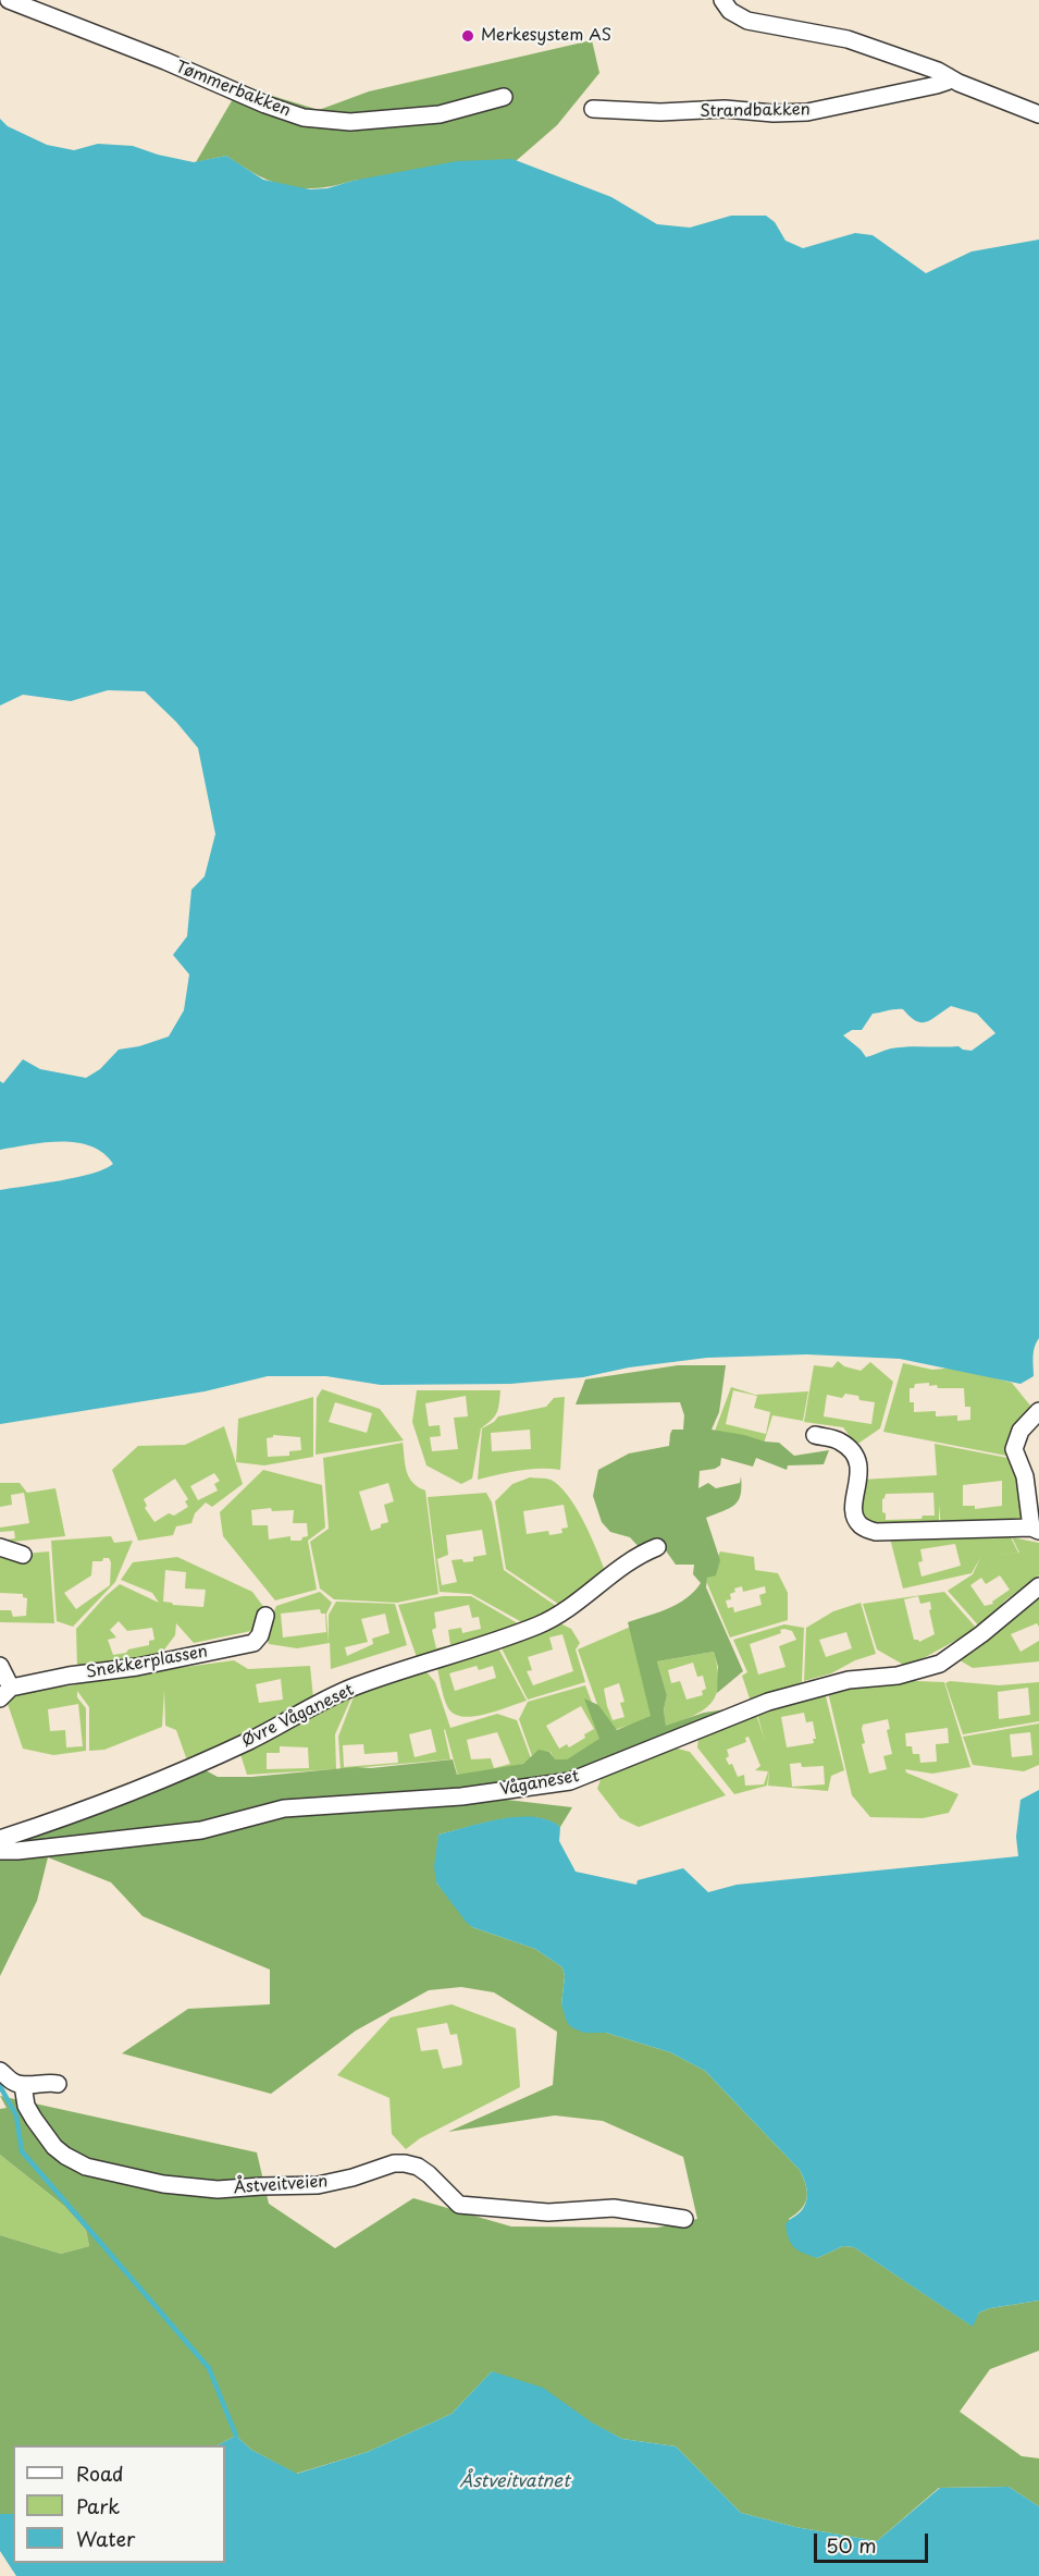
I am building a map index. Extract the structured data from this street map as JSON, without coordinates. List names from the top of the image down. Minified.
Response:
{"streets":{"street":["Tømmerbakken","Strandbakken","Snekkerplassen","Øvre Våganeset","Våganeset","Åstveitveien"]},"water":["Åstveitvatnet"],"places":["Merkesystem AS"],"legend":["Road","Park","Water"],"scale_bar":"50 m"}
